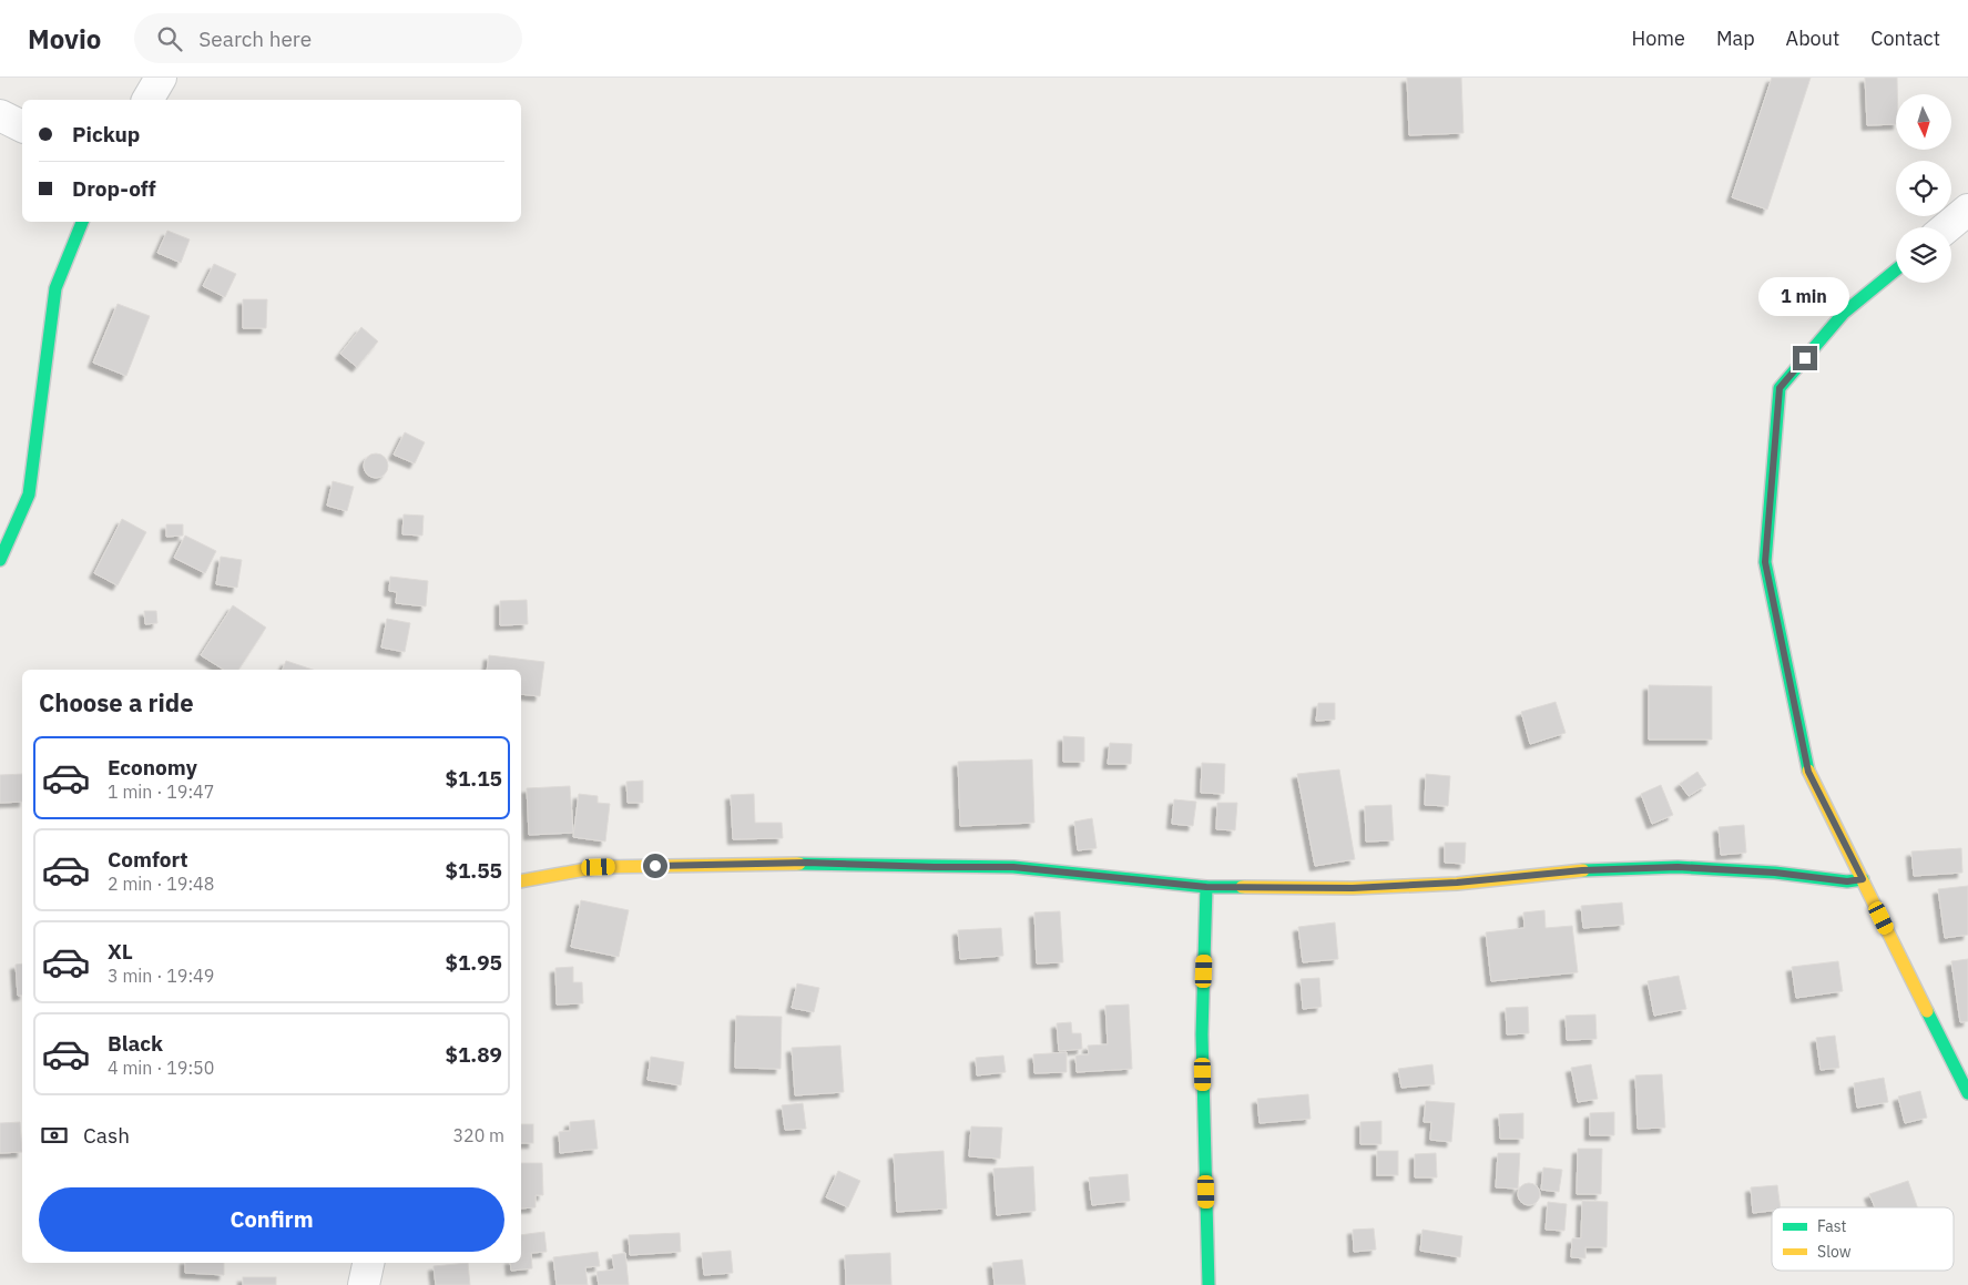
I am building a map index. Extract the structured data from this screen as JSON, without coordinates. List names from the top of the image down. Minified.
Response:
{"legend":["Fast","Slow"],"north":"bottom","page":{"header":"Movio","search":"Search here","nav":["Home","Map","About","Contact"],"banner":["Pickup","Drop-off"],"bubble":"1 min","heading":"Choose a ride","list":[{"name":"Economy","note":"1 min · 19:47","value":"$1.15"},{"name":"Comfort","note":"2 min · 19:48","value":"$1.55"},{"name":"XL","note":"3 min · 19:49","value":"$1.95"},{"name":"Black","note":"4 min · 19:50","value":"$1.89"}],"pay":["Cash","320 m"],"buttons":"Confirm"}}
